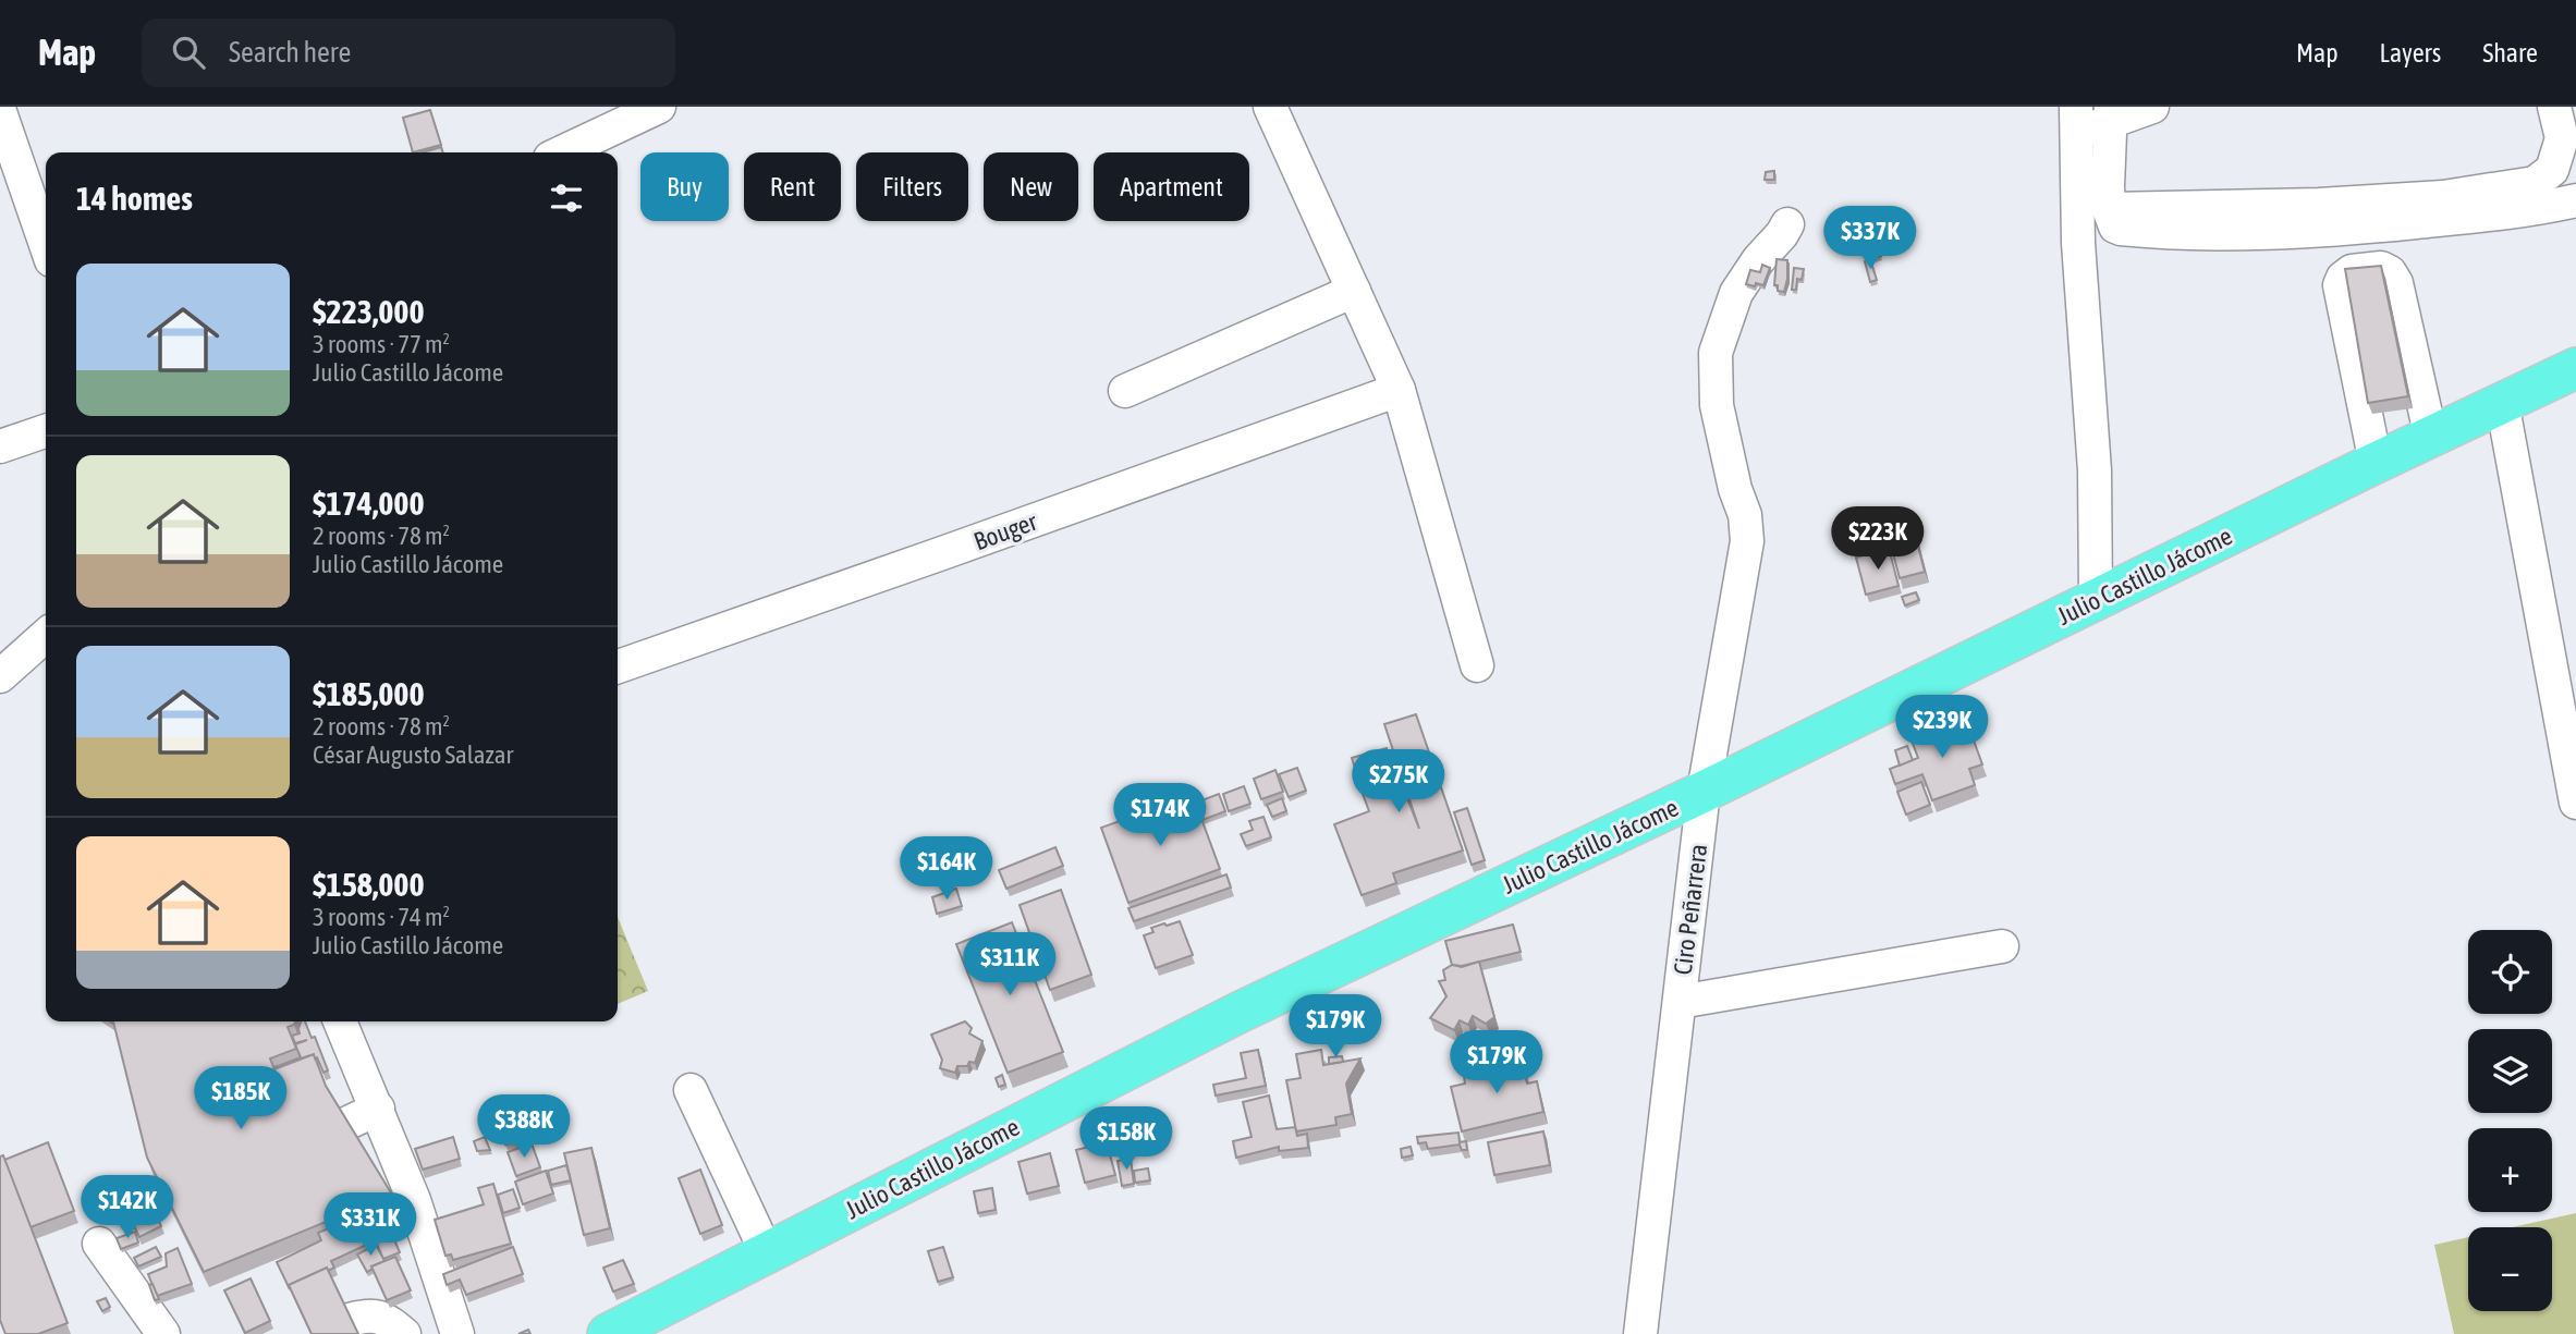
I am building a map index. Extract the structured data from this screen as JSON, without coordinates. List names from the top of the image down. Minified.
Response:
{"streets":{"main road":["Julio Castillo Jácome"],"street":["Bouger","Ciro Peñarrera"]},"crossings":[["Julio Castillo Jácome","Ciro Peñarrera"]],"page":{"header":"Map","search":"Search here","nav":["Map","Layers","Share"],"chip":["Buy","Rent","Filters","New","Apartment"],"heading":"14 homes","price":["$337K","$223K","$239K","$275K","$174K","$164K","$311K","$179K","$179K","$185K","$388K","$158K","$142K","$331K"],"list":[{"name":"$223,000","note":"3 rooms · 77 m² · Julio Castillo Jácome"},{"name":"$174,000","note":"2 rooms · 78 m² · Julio Castillo Jácome"},{"name":"$185,000","note":"2 rooms · 78 m² · César Augusto Salazar"},{"name":"$158,000","note":"3 rooms · 74 m² · Julio Castillo Jácome"}],"map_buttons":["+","−"]}}
